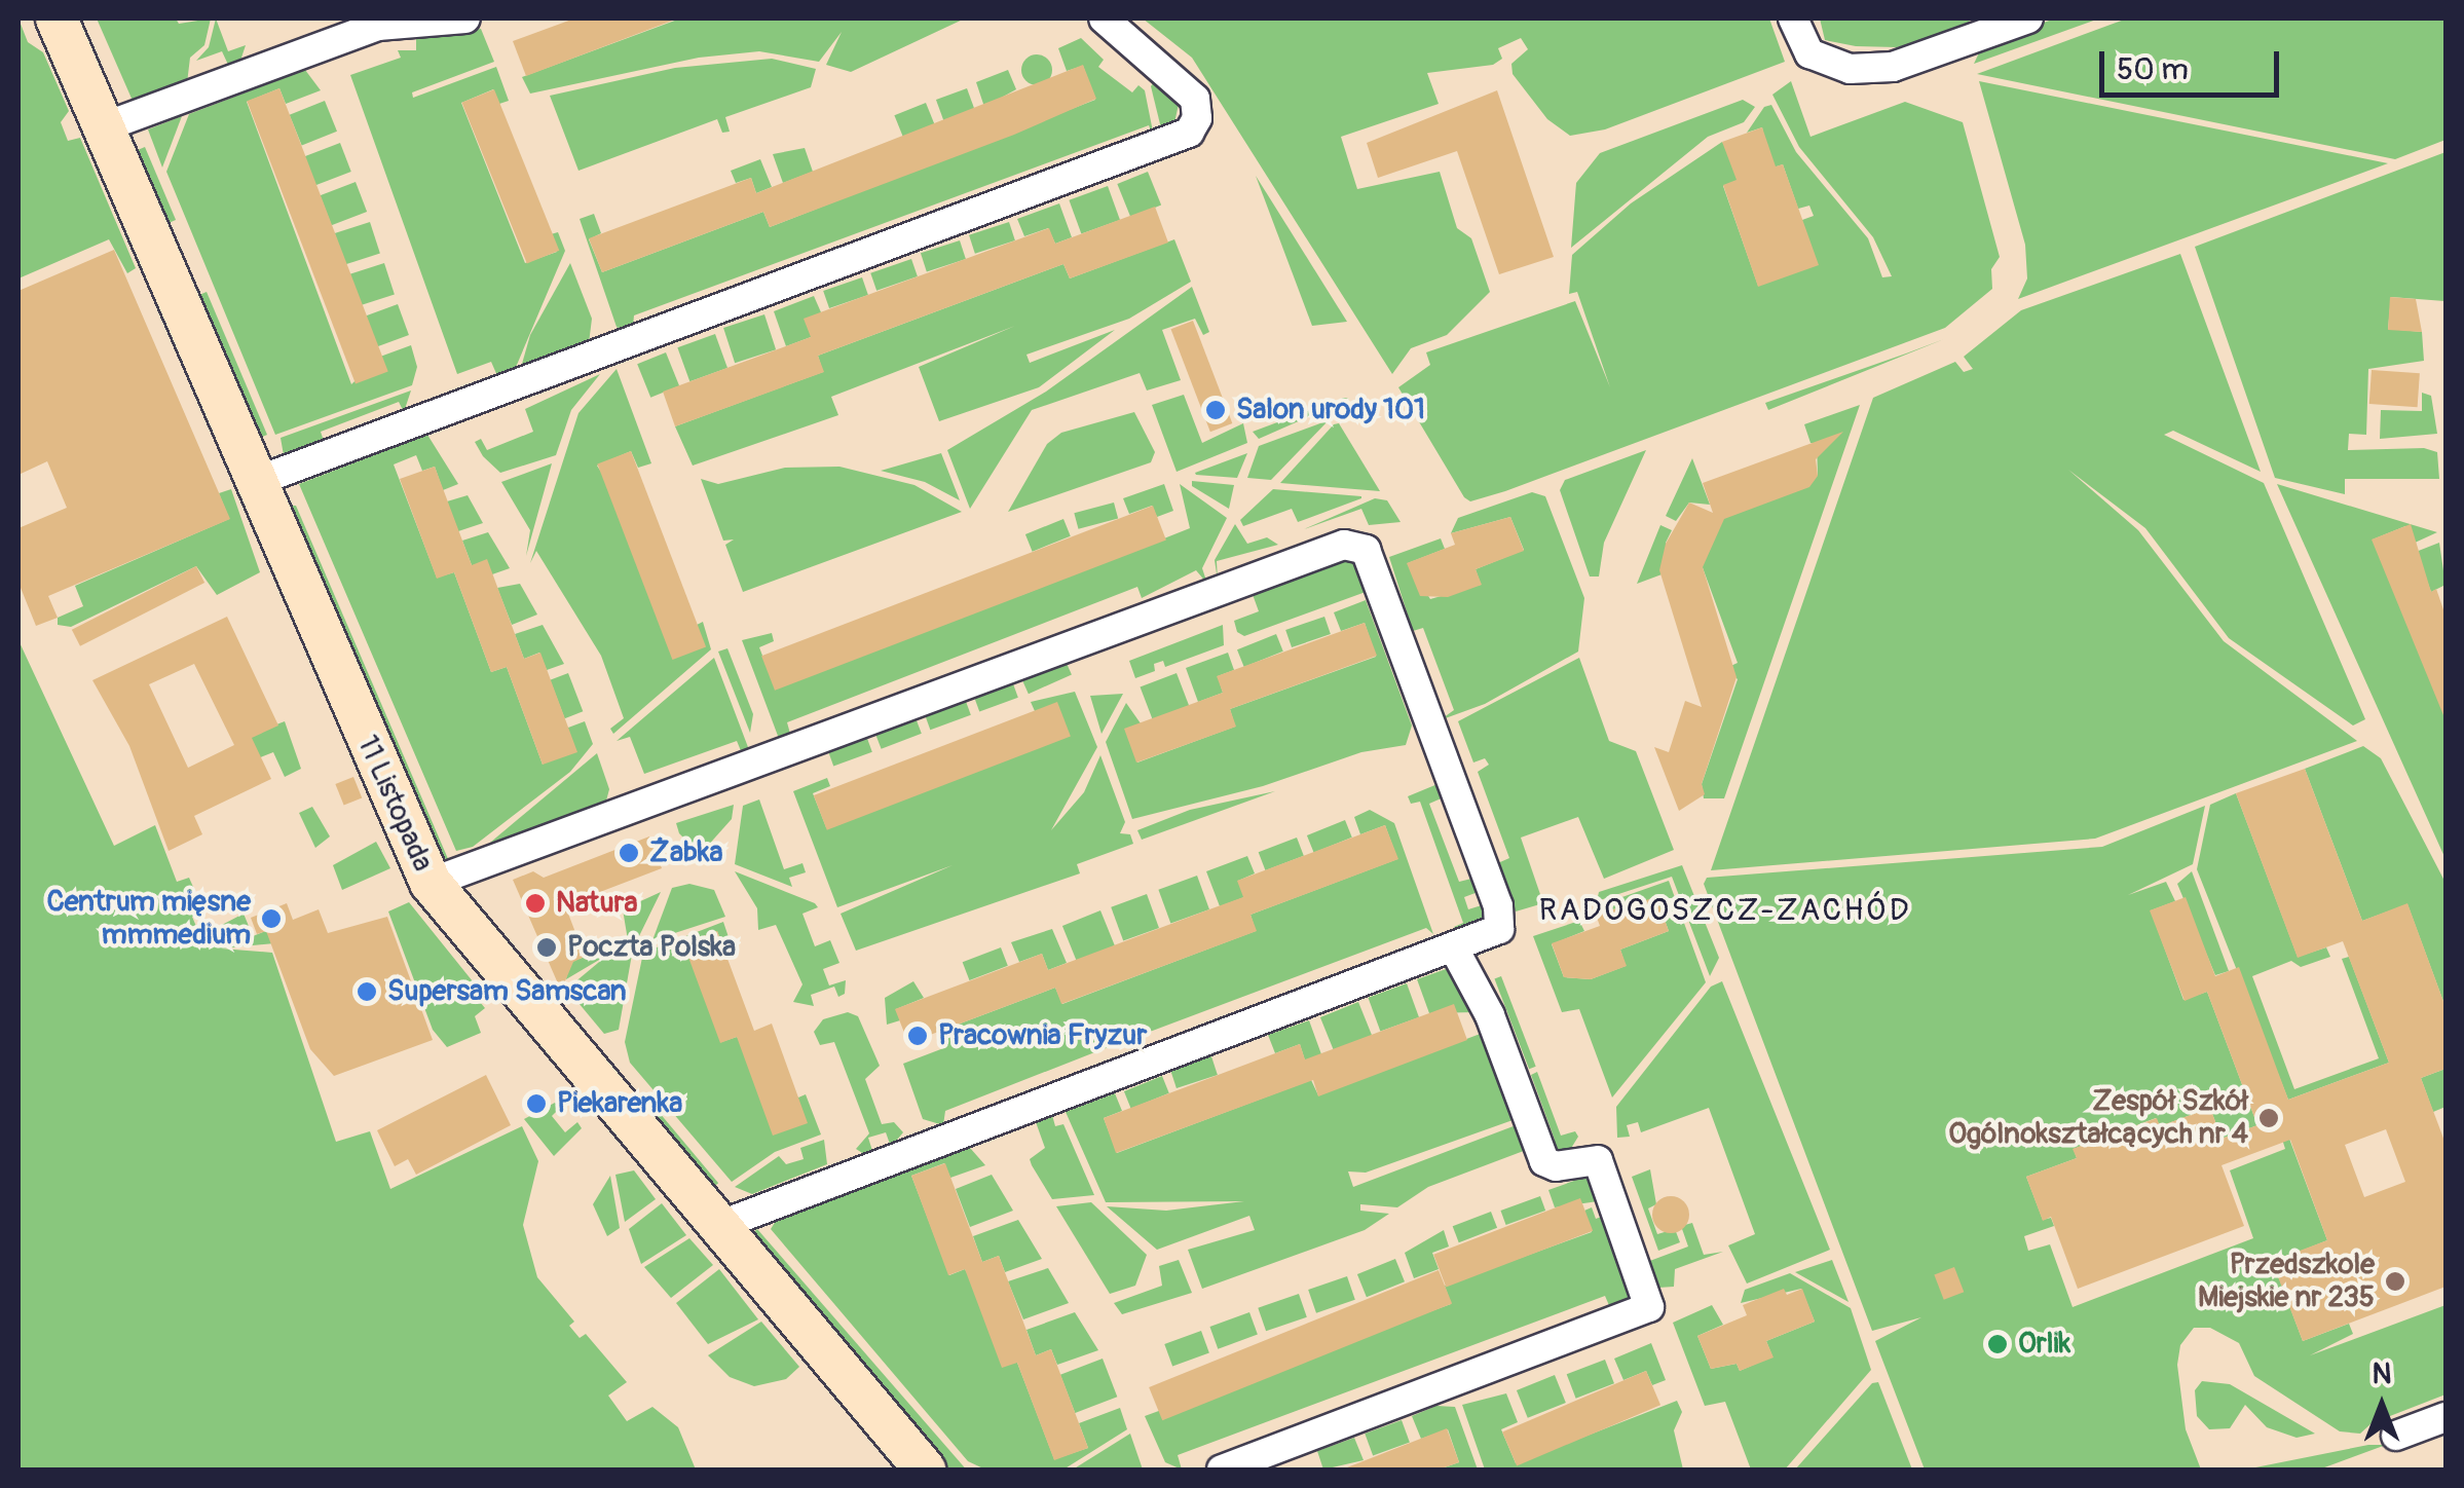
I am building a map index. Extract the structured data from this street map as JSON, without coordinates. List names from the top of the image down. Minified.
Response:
{"streets":{"street":["11 Listopada"]},"districts":["RADOGOSZCZ-ZACHÓD"],"places":["Salon urody 101","Żabka","Natura","Centrum mięsne mmmedium","Poczta Polska","Supersam Samscan","Pracownia Fryzur","Piekarenka","Zespół Szkół Ogólnokształcących nr 4","Przedszkole Miejskie nr 235","Orlik"],"scale_bar":"50 m","north":"top"}
